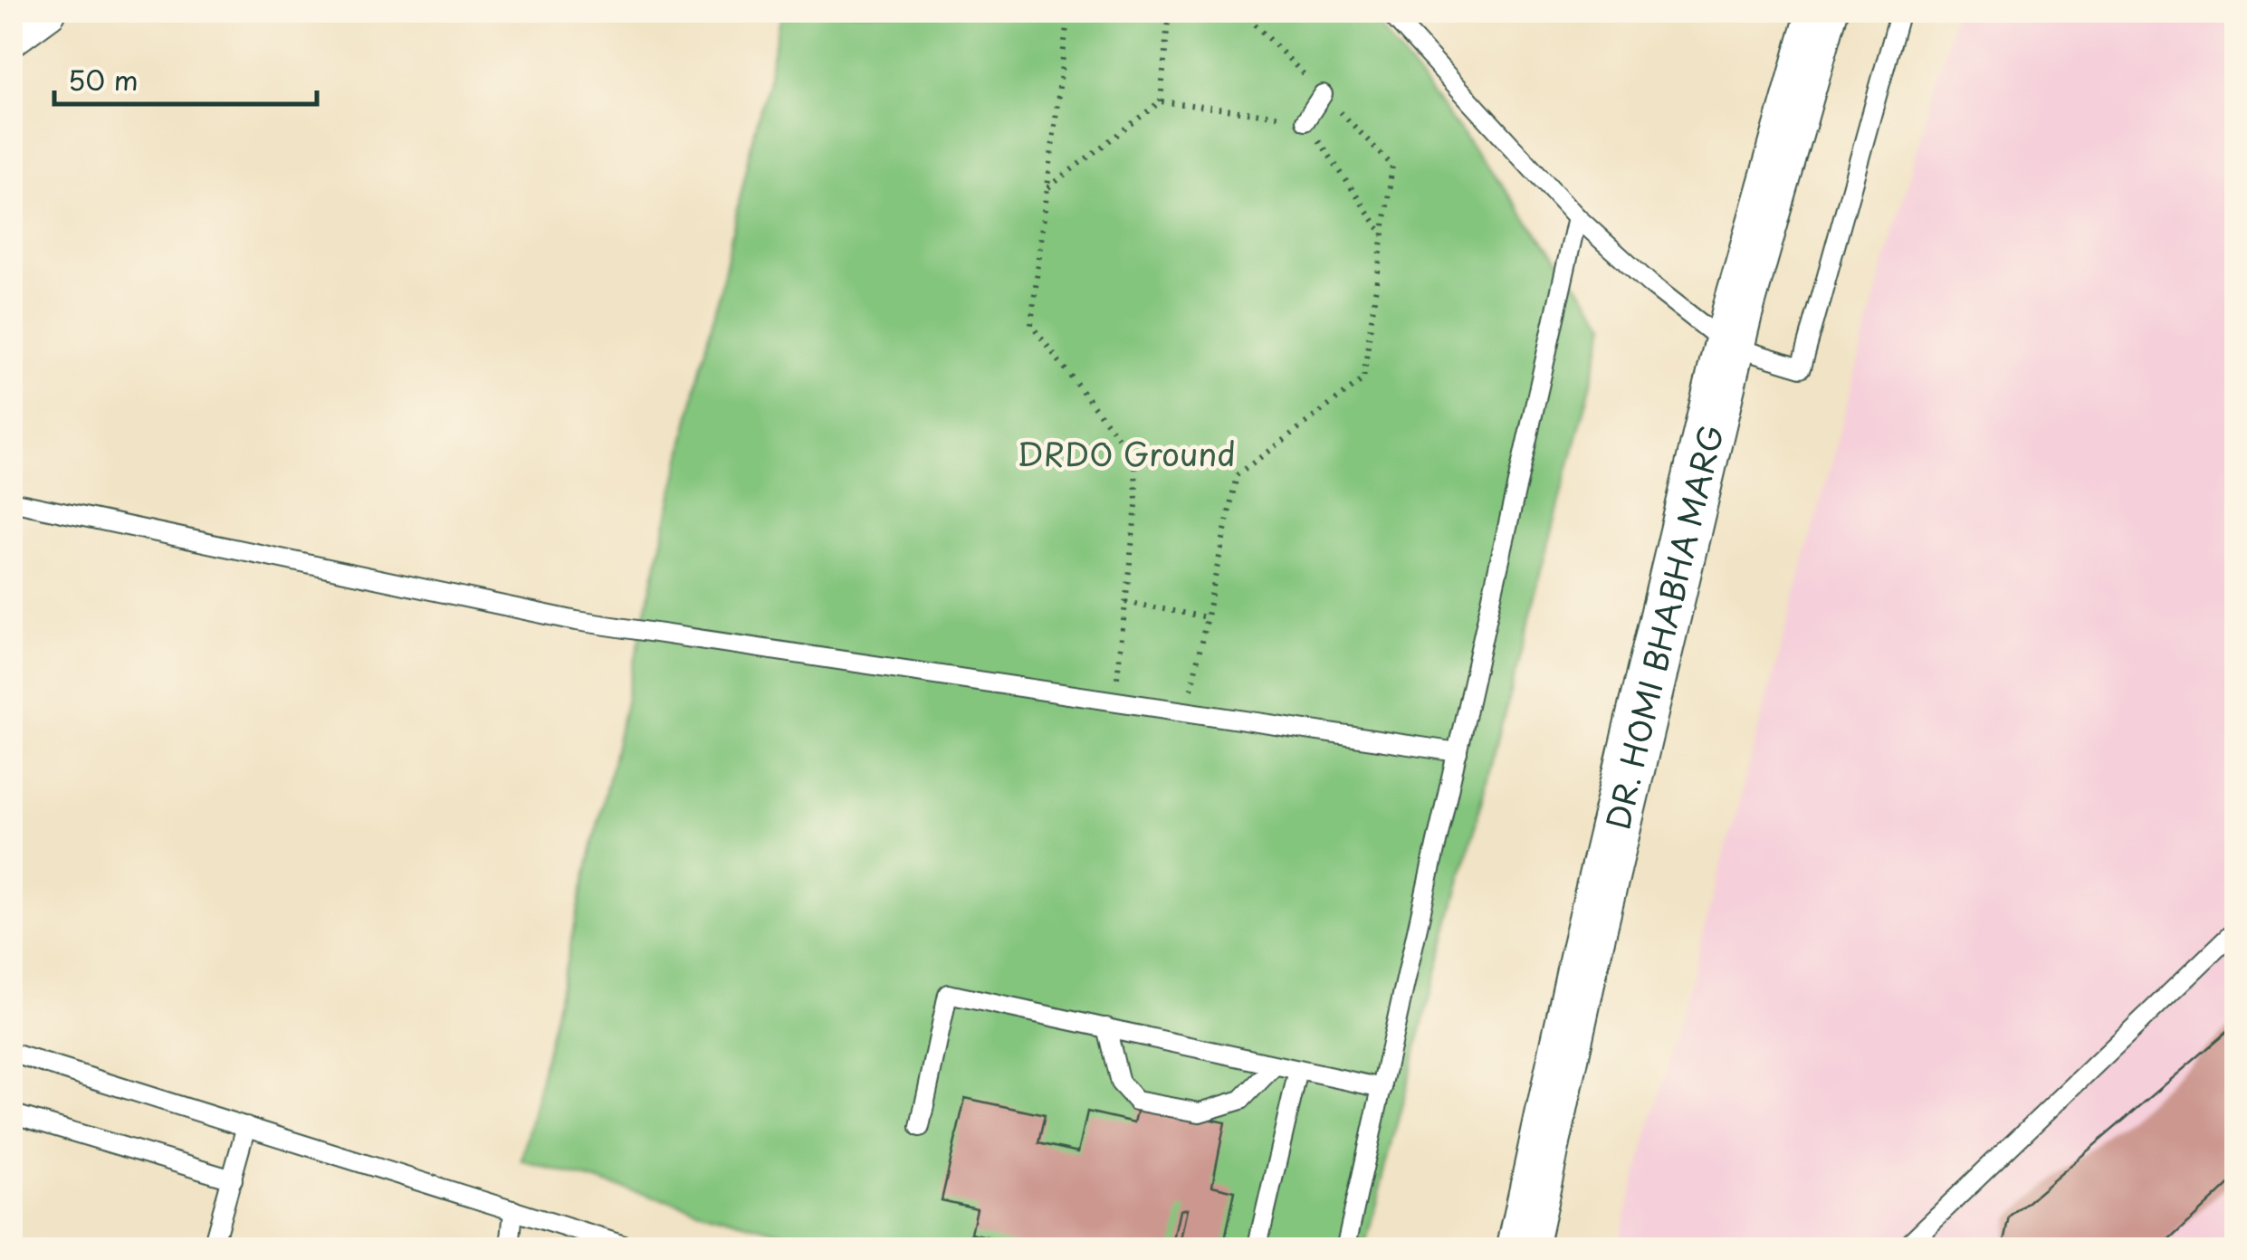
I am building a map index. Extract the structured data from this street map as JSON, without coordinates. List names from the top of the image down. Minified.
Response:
{"streets":{"main road":["DR. HOMI BHABHA MARG"]},"parks":["DRDO Ground"],"scale_bar":"50 m"}
